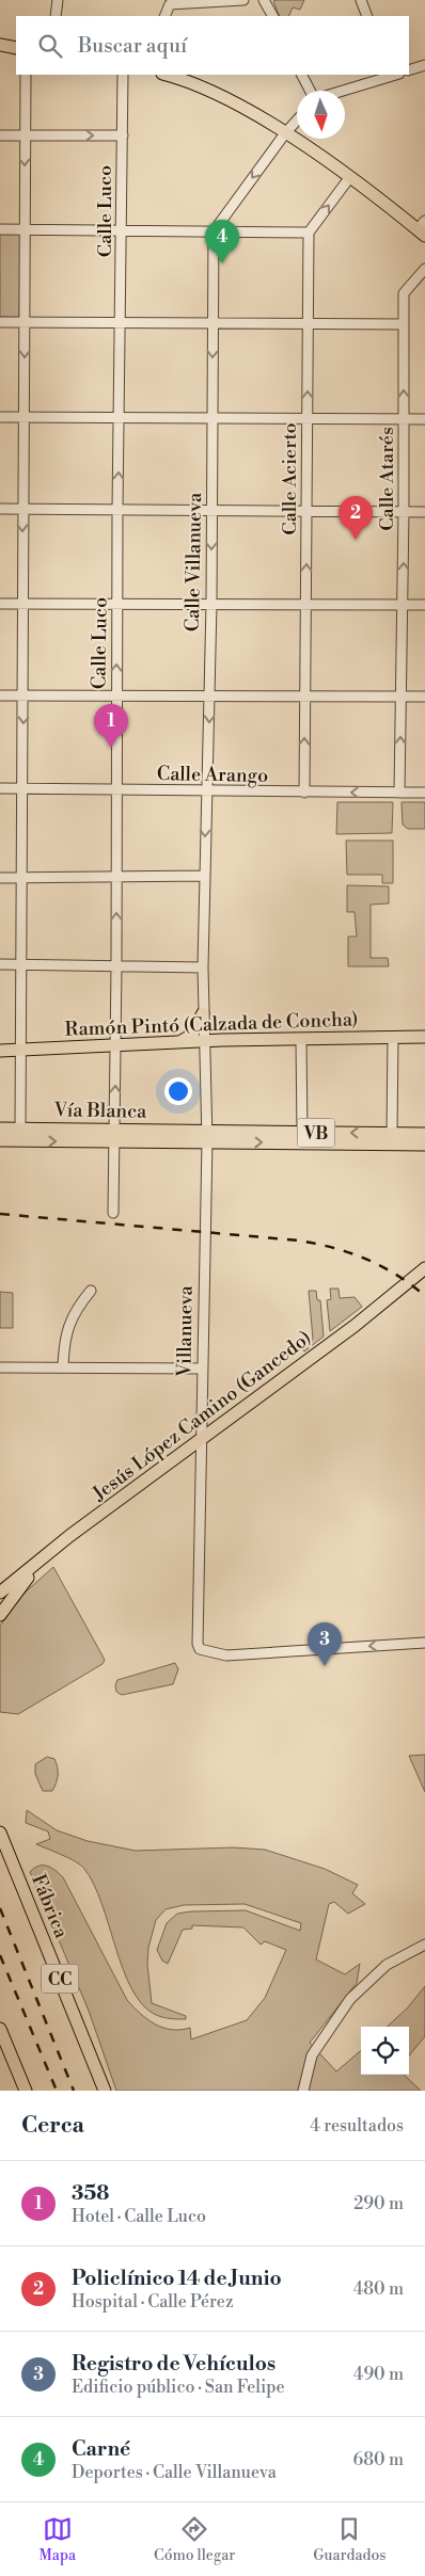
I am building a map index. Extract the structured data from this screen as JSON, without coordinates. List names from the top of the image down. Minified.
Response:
{"streets":{"main road":["Ramón Pintó (Calzada de Concha)","Vía Blanca","VB","Jesús López Camino (Gancedo)","Fábrica","CC"],"street":["Calle Luco","Calle Acierto","Calle Atarés","Calle Villanueva","Calle Arango","Villanueva"]},"crossings":[["Calle Luco","Calle Arango"],["Calle Luco","Ramón Pintó (Calzada de Concha)"],["Calle Luco","Vía Blanca"],["Calle Acierto","Calle Arango"],["Calle Atarés","Calle Arango"],["Calle Villanueva","Calle Arango"],["Calle Villanueva","Villanueva"],["Ramón Pintó (Calzada de Concha)","Villanueva"],["Vía Blanca","Villanueva"],["Villanueva","Jesús López Camino (Gancedo)"]],"one_way":["Calle Acierto","Calle Atarés","Calle Villanueva"],"north":"bottom","page":{"search":"Buscar aquí","pins":["4","2","1","3"],"heading":["Cerca","4 resultados"],"list":[{"mark":"1","name":"358","note":"Hotel · Calle Luco","value":"290 m"},{"mark":"2","name":"Policlínico 14 de Junio","note":"Hospital · Calle Pérez","value":"480 m"},{"mark":"3","name":"Registro de Vehículos","note":"Edificio público · San Felipe","value":"490 m"},{"mark":"4","name":"Carné","note":"Deportes · Calle Villanueva","value":"680 m"}],"nav":["Mapa","Cómo llegar","Guardados"]}}
